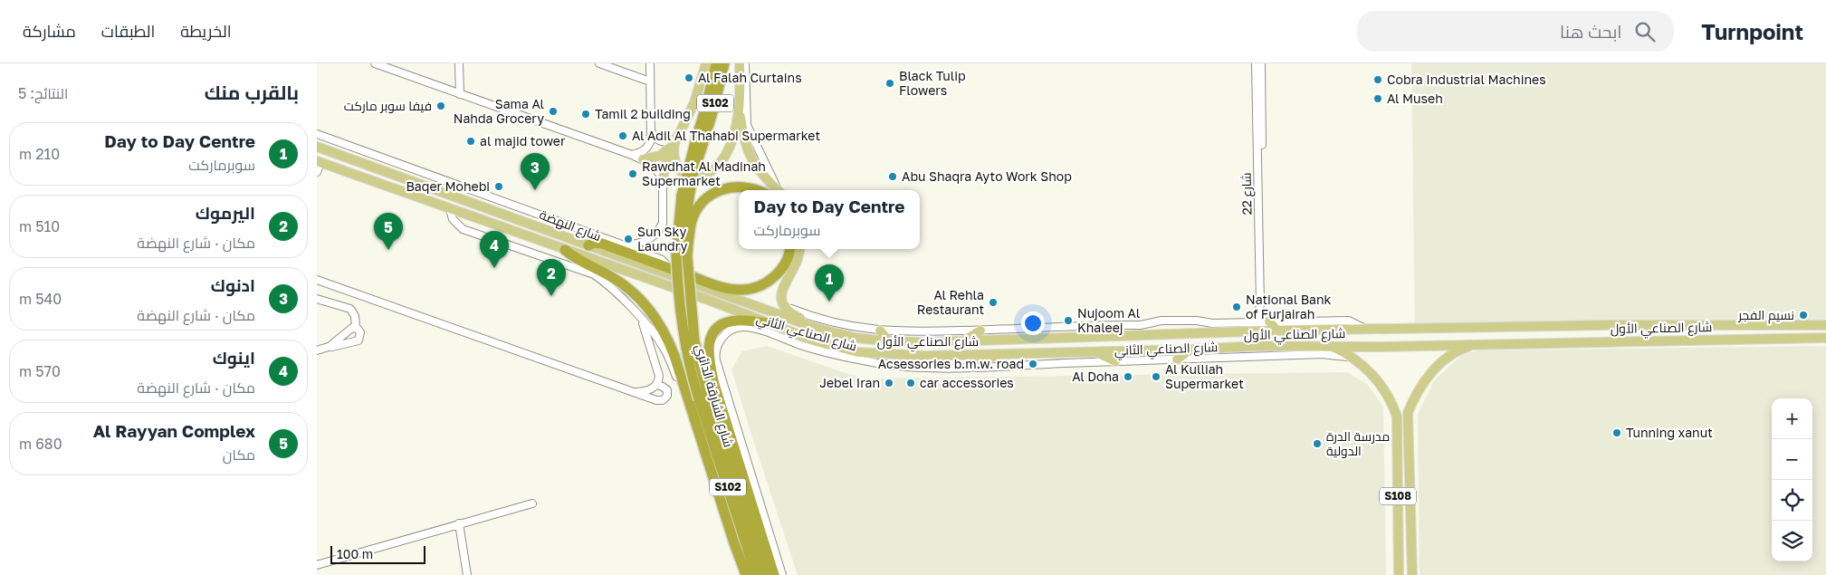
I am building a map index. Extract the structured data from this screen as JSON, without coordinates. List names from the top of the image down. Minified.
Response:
{"streets":{"highway":["S102","شارع الشارقة الدائري"],"main road":["شارع النهضة","شارع الصناعي الأول","S108"],"street":["شارع 22","شارع الصناعي الثاني"]},"crossings":[["S102","شارع الشارقة الدائري"],["شارع النهضة","شارع الصناعي الأول"],["شارع الصناعي الأول","S108"],["شارع الصناعي الثاني","S108"]],"places":["Al Falah Curtains","Cobra Industrial Machines","Black Tulip Flowers","Al Museh","فيفا سوبر ماركت","Sama Al Nahda Grocery","Tamil 2 building","Al Adil Al Thahabi Supermarket","al majid tower","Rawdhat Al Madinah Supermarket","Abu Shaqra Ayto Work Shop","Baqer Mohebi","Sun Sky Laundry","Al Rehla Restaurant","National Bank of Furjairah","نسيم الفجر","Nujoom Al Khaleej","Acsessories b.m.w. road","Al Doha","Al Kulliah Supermarket","Jebel Iran","car accessories","Tunning xanut","مدرسة الدرة الدولية"],"scale_bar":"100 m","page":{"header":"Turnpoint","search":"ابحث هنا","nav":["الخريطة","الطبقات","مشاركة"],"heading":["بالقرب منك","النتائج: 5"],"list":[{"mark":"1","name":"Day to Day Centre","note":"سوبرماركت","value":"210 m"},{"mark":"2","name":"اليرموك","note":"مكان · شارع النهضة","value":"510 m"},{"mark":"3","name":"ادنوك","note":"مكان · شارع النهضة","value":"540 m"},{"mark":"4","name":"اينوك","note":"مكان · شارع النهضة","value":"570 m"},{"mark":"5","name":"Al Rayyan Complex","note":"مكان","value":"680 m"}],"pins":["3","5","4","2","1"],"popup":["Day to Day Centre","سوبرماركت"],"map_buttons":["+","−"],"scale":"100 m"}}
